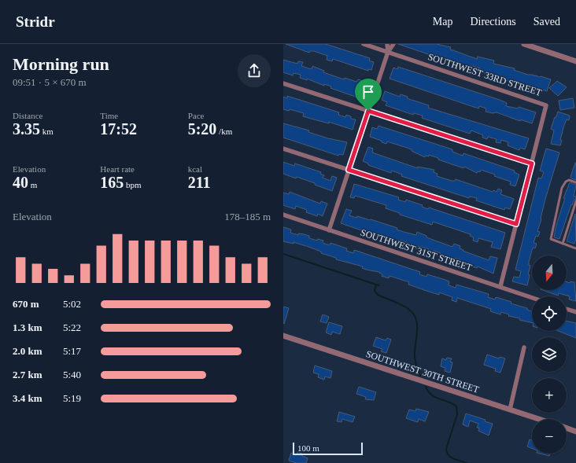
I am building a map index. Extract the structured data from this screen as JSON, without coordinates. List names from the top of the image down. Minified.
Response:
{"streets":{"street":["SOUTHWEST 33RD STREET","SOUTHWEST 31ST STREET","SOUTHWEST 30TH STREET"]},"scale_bar":"100 m","north":"bottom","page":{"header":"Stridr","nav":["Map","Directions","Saved"],"heading":["Morning run","09:51 · 5 × 670 m"],"stats":[["Distance","3.35 km"],["Time","17:52"],["Pace","5:20 /km"],["Elevation","40 m"],["Heart rate","165 bpm"],["kcal","211"]],"chart":["Elevation","178–185 m"],"map_buttons":["+","−"],"list":[{"name":"670 m","note":"5:02"},{"name":"1.3 km","note":"5:22"},{"name":"2.0 km","note":"5:17"},{"name":"2.7 km","note":"5:40"},{"name":"3.4 km","note":"5:19"}],"scale":"100 m"}}
